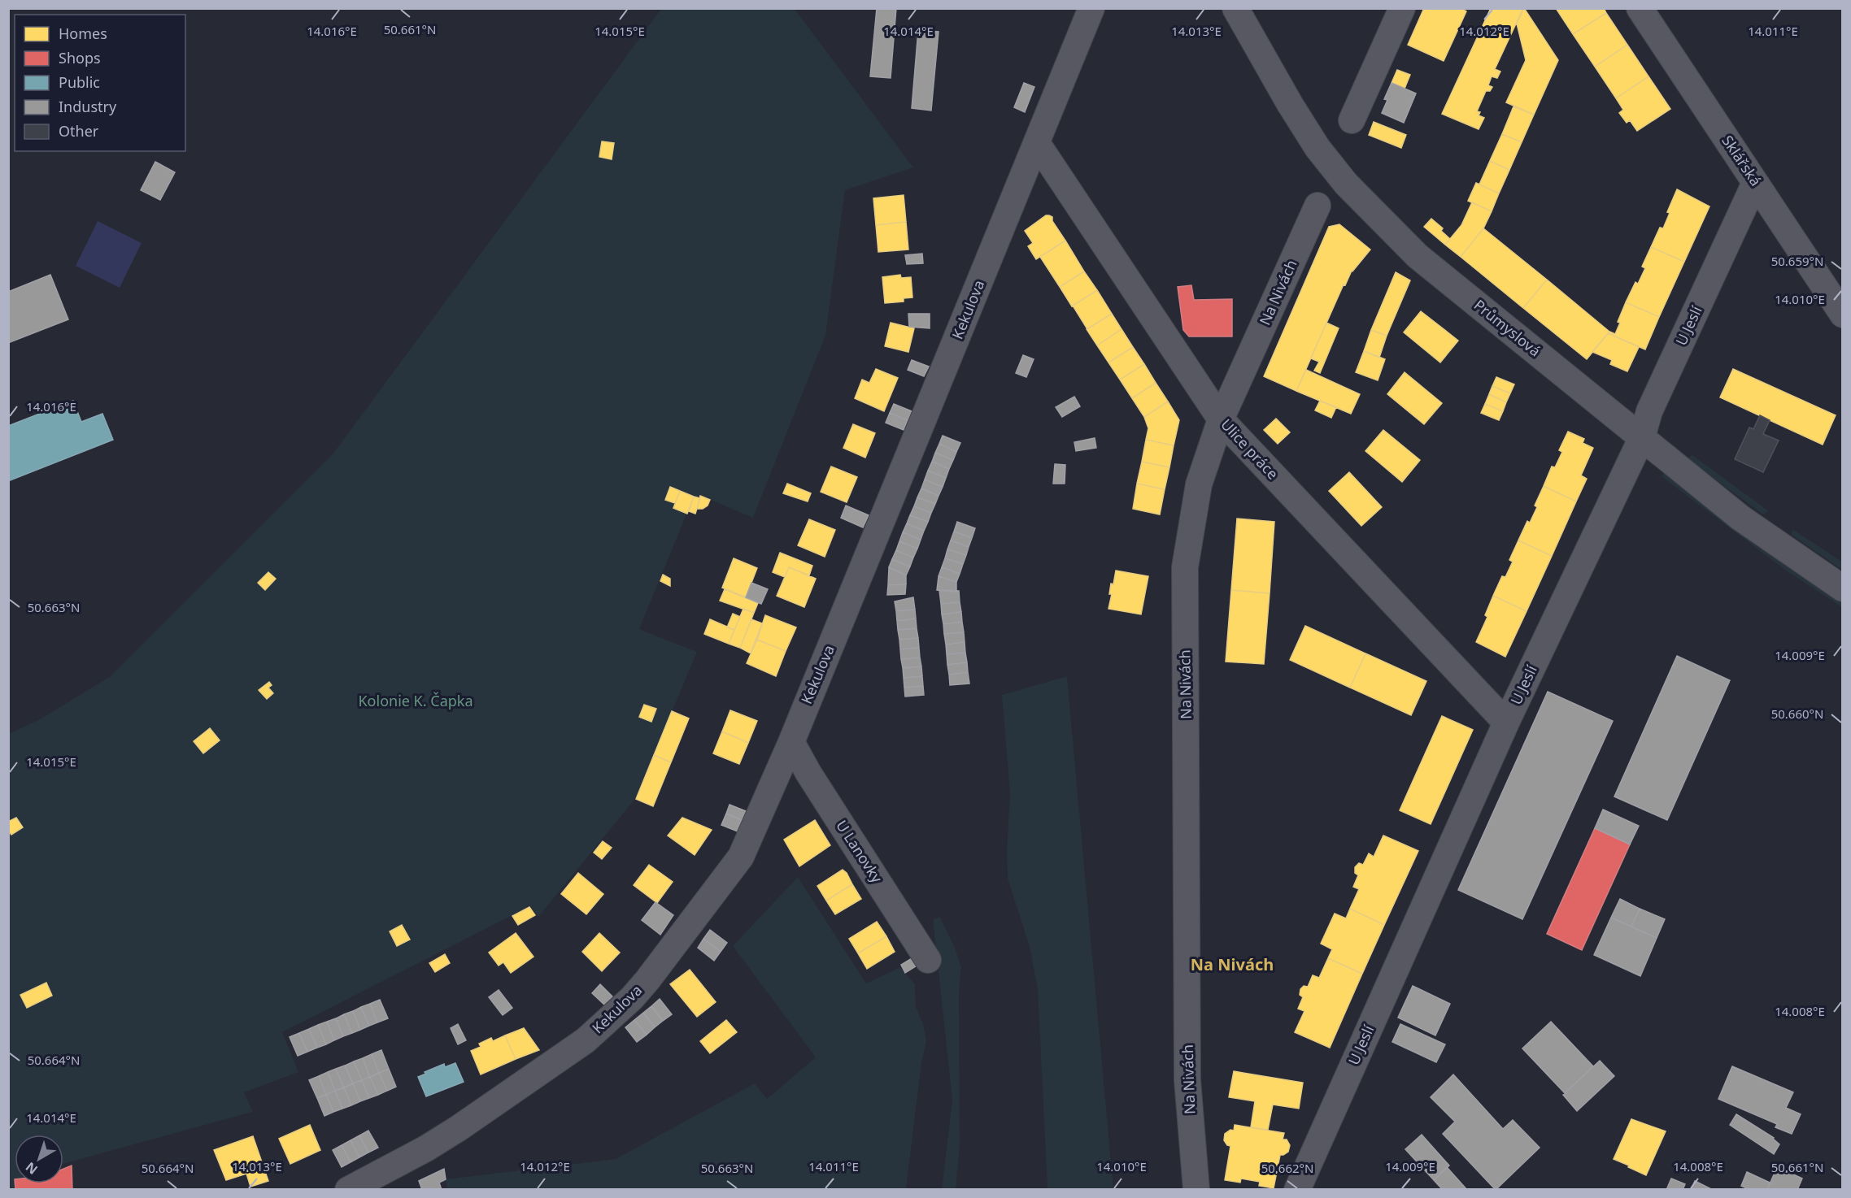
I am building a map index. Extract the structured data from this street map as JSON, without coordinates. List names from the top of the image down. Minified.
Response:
{"streets":{"street":["Sklářská","Na Nivách","Kekulova","U Jeslí","Průmyslová","Ulice práce","U Lanovky"]},"crossings":[["Sklářská","U Jeslí"],["Na Nivách","Ulice práce"],["Kekulova","Ulice práce"],["Kekulova","U Lanovky"],["U Jeslí","Průmyslová"],["U Jeslí","Ulice práce"]],"districts":["Na Nivách"],"parks":["Kolonie K. Čapka"],"legend":["Homes","Shops","Public","Industry","Other"],"north":"bottom left","coordinates":["50.661°N","14.016°E","14.015°E","14.014°E","14.013°E","14.012°E","14.011°E","50.659°N","14.010°E","50.663°N","14.009°E","50.660°N","14.008°E","50.664°N","50.662°N"]}
